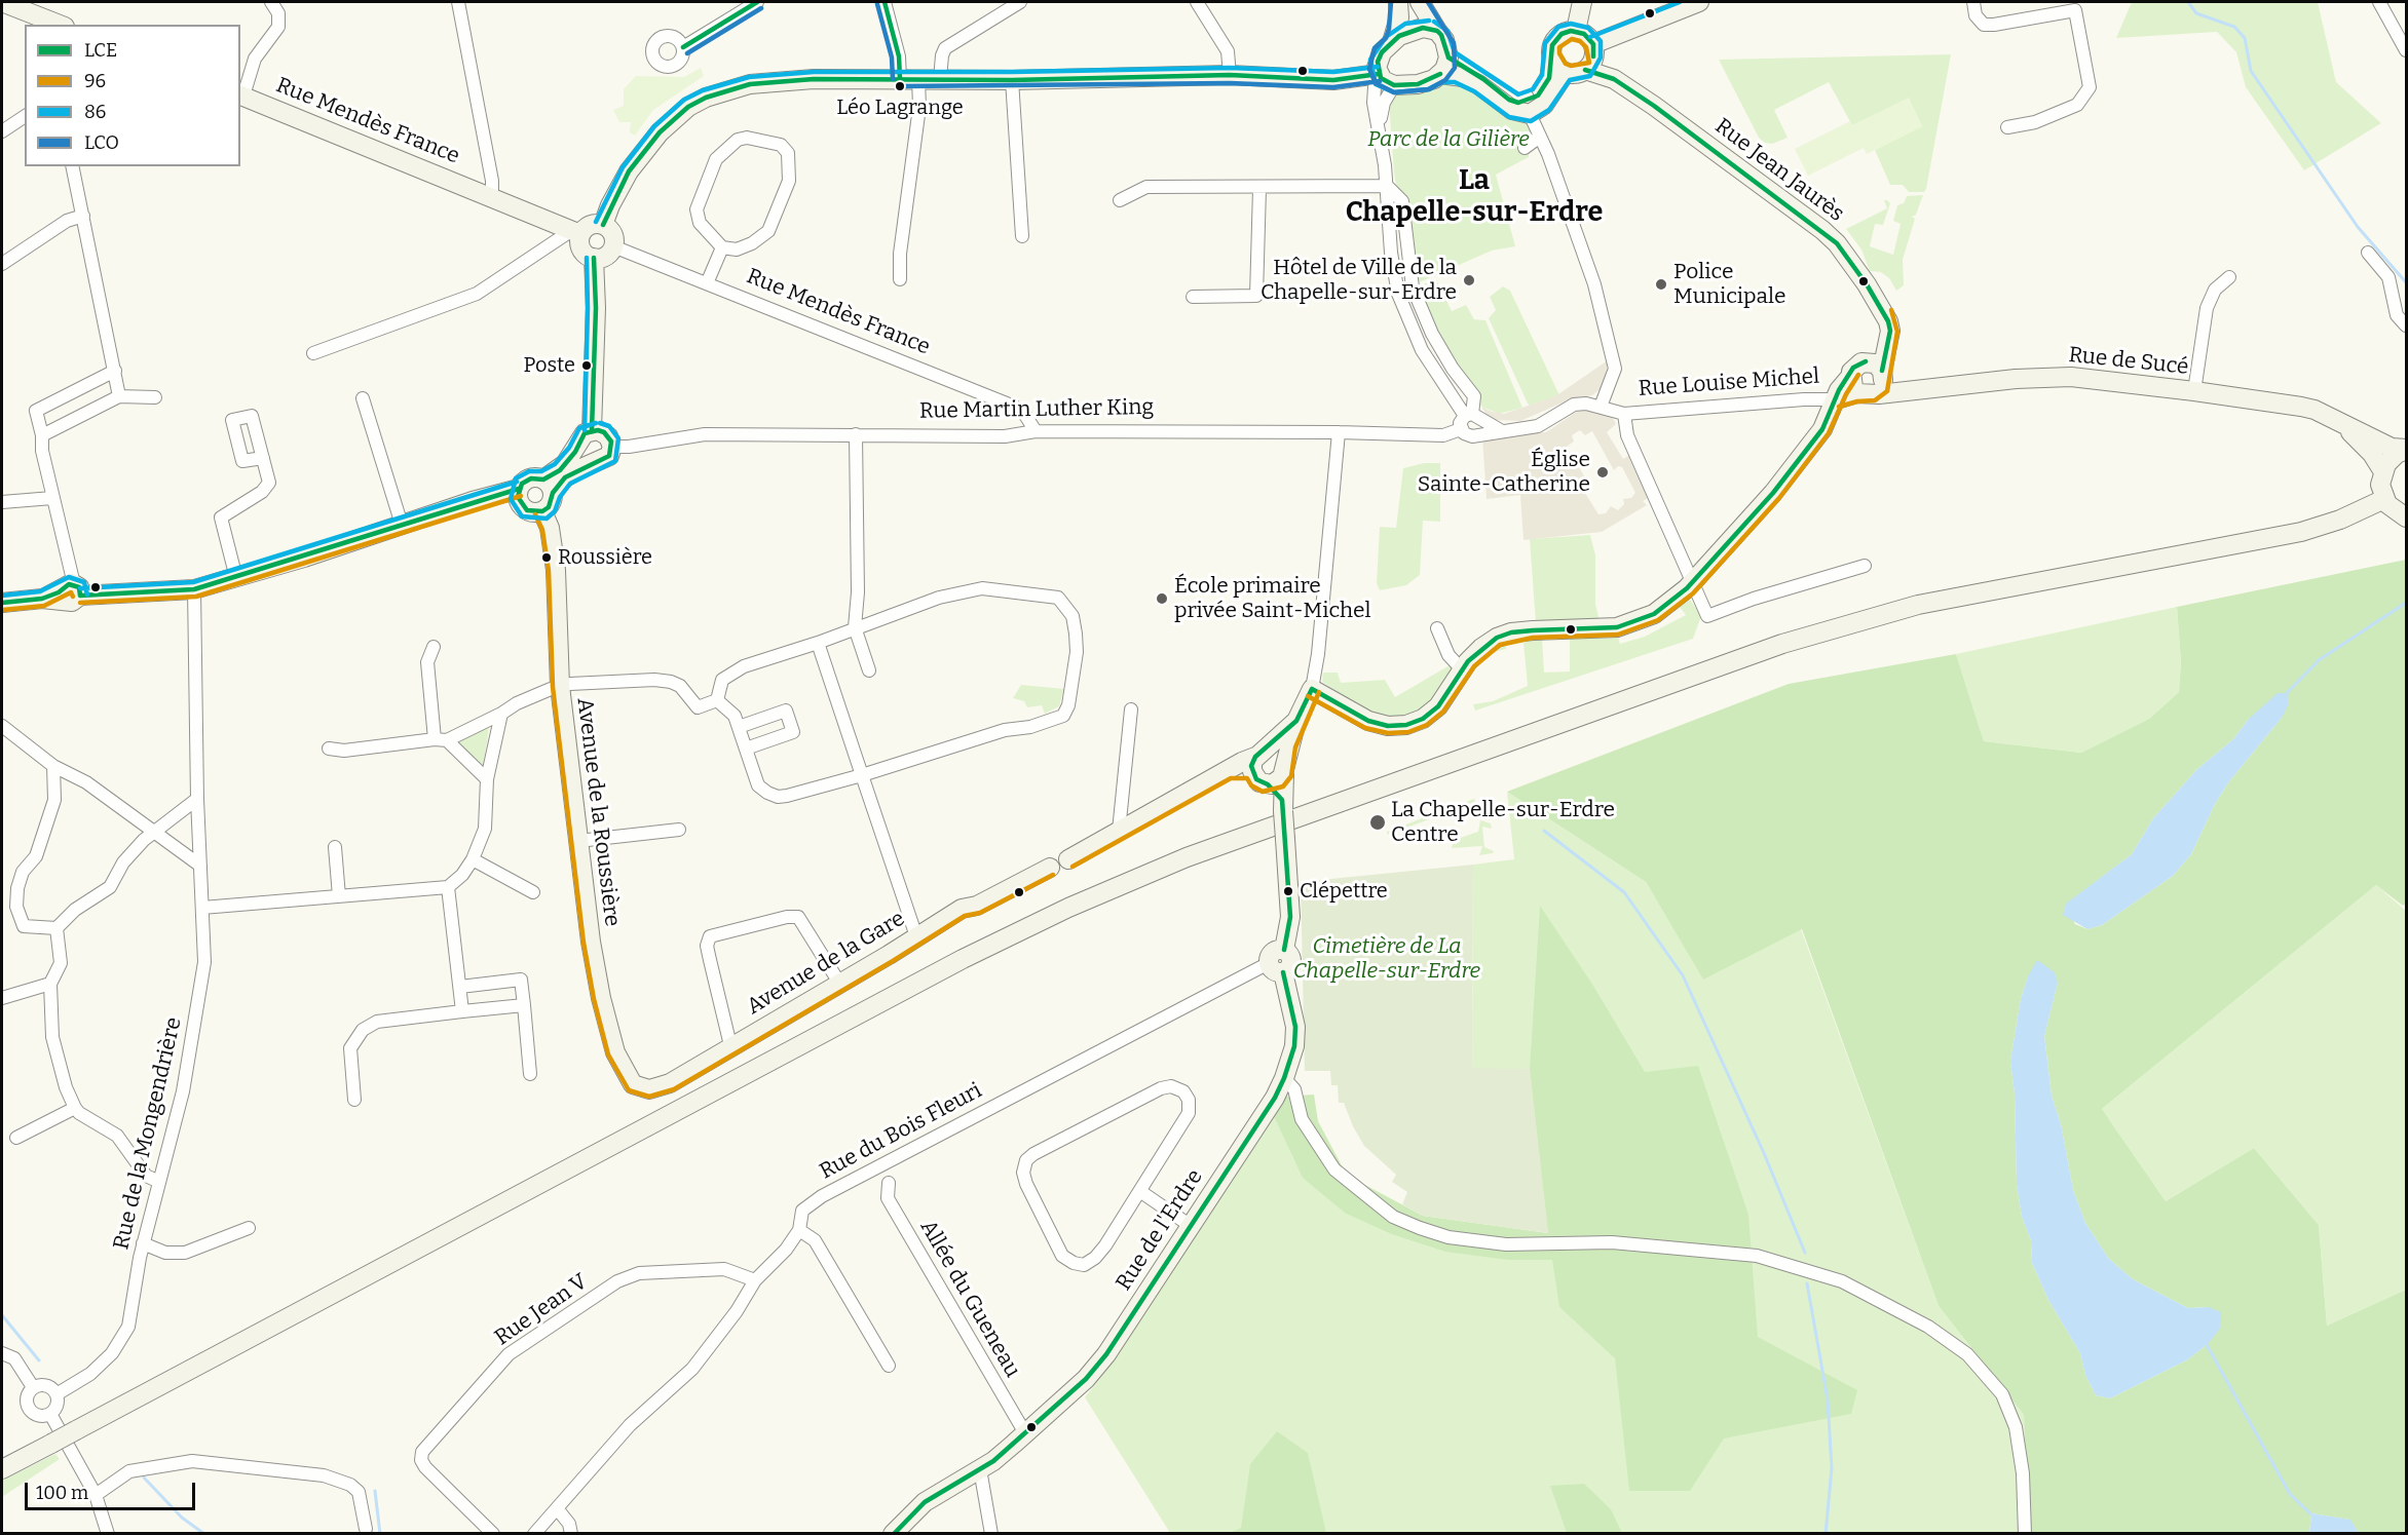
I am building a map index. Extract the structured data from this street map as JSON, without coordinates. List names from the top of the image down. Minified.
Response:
{"streets":{"street":["Rue Mendès France","Rue Jean Jaurès","Rue de Sucé","Rue Louise Michel","Rue Martin Luther King","Avenue de la Roussière","Avenue de la Gare","Rue du Bois Fleuri","Rue de la Mongendrière","Rue de l'Erdre","Allée du Gueneau","Rue Jean V"]},"crossings":[["Rue Mendès France","Rue Martin Luther King"],["Rue Jean Jaurès","Rue de Sucé"],["Rue Jean Jaurès","Rue Louise Michel"],["Rue de Sucé","Rue Louise Michel"],["Avenue de la Roussière","Avenue de la Gare"],["Rue du Bois Fleuri","Rue de l'Erdre"],["Rue du Bois Fleuri","Rue Jean V"],["Rue de l'Erdre","Allée du Gueneau"]],"districts":["La Chapelle-sur-Erdre"],"parks":["Parc de la Gilière","Cimetière de La Chapelle-sur-Erdre"],"places":["Léo Lagrange","Hôtel de Ville de la Chapelle-sur-Erdre","Police Municipale","Poste","Église Sainte-Catherine","Roussière","École primaire privée Saint-Michel","La Chapelle-sur-Erdre Centre","Clépettre"],"lines":["transit line LCE","transit line 86","transit line LCO","transit line 96"],"legend":["LCE","96","86","LCO"],"scale_bar":"100 m"}
